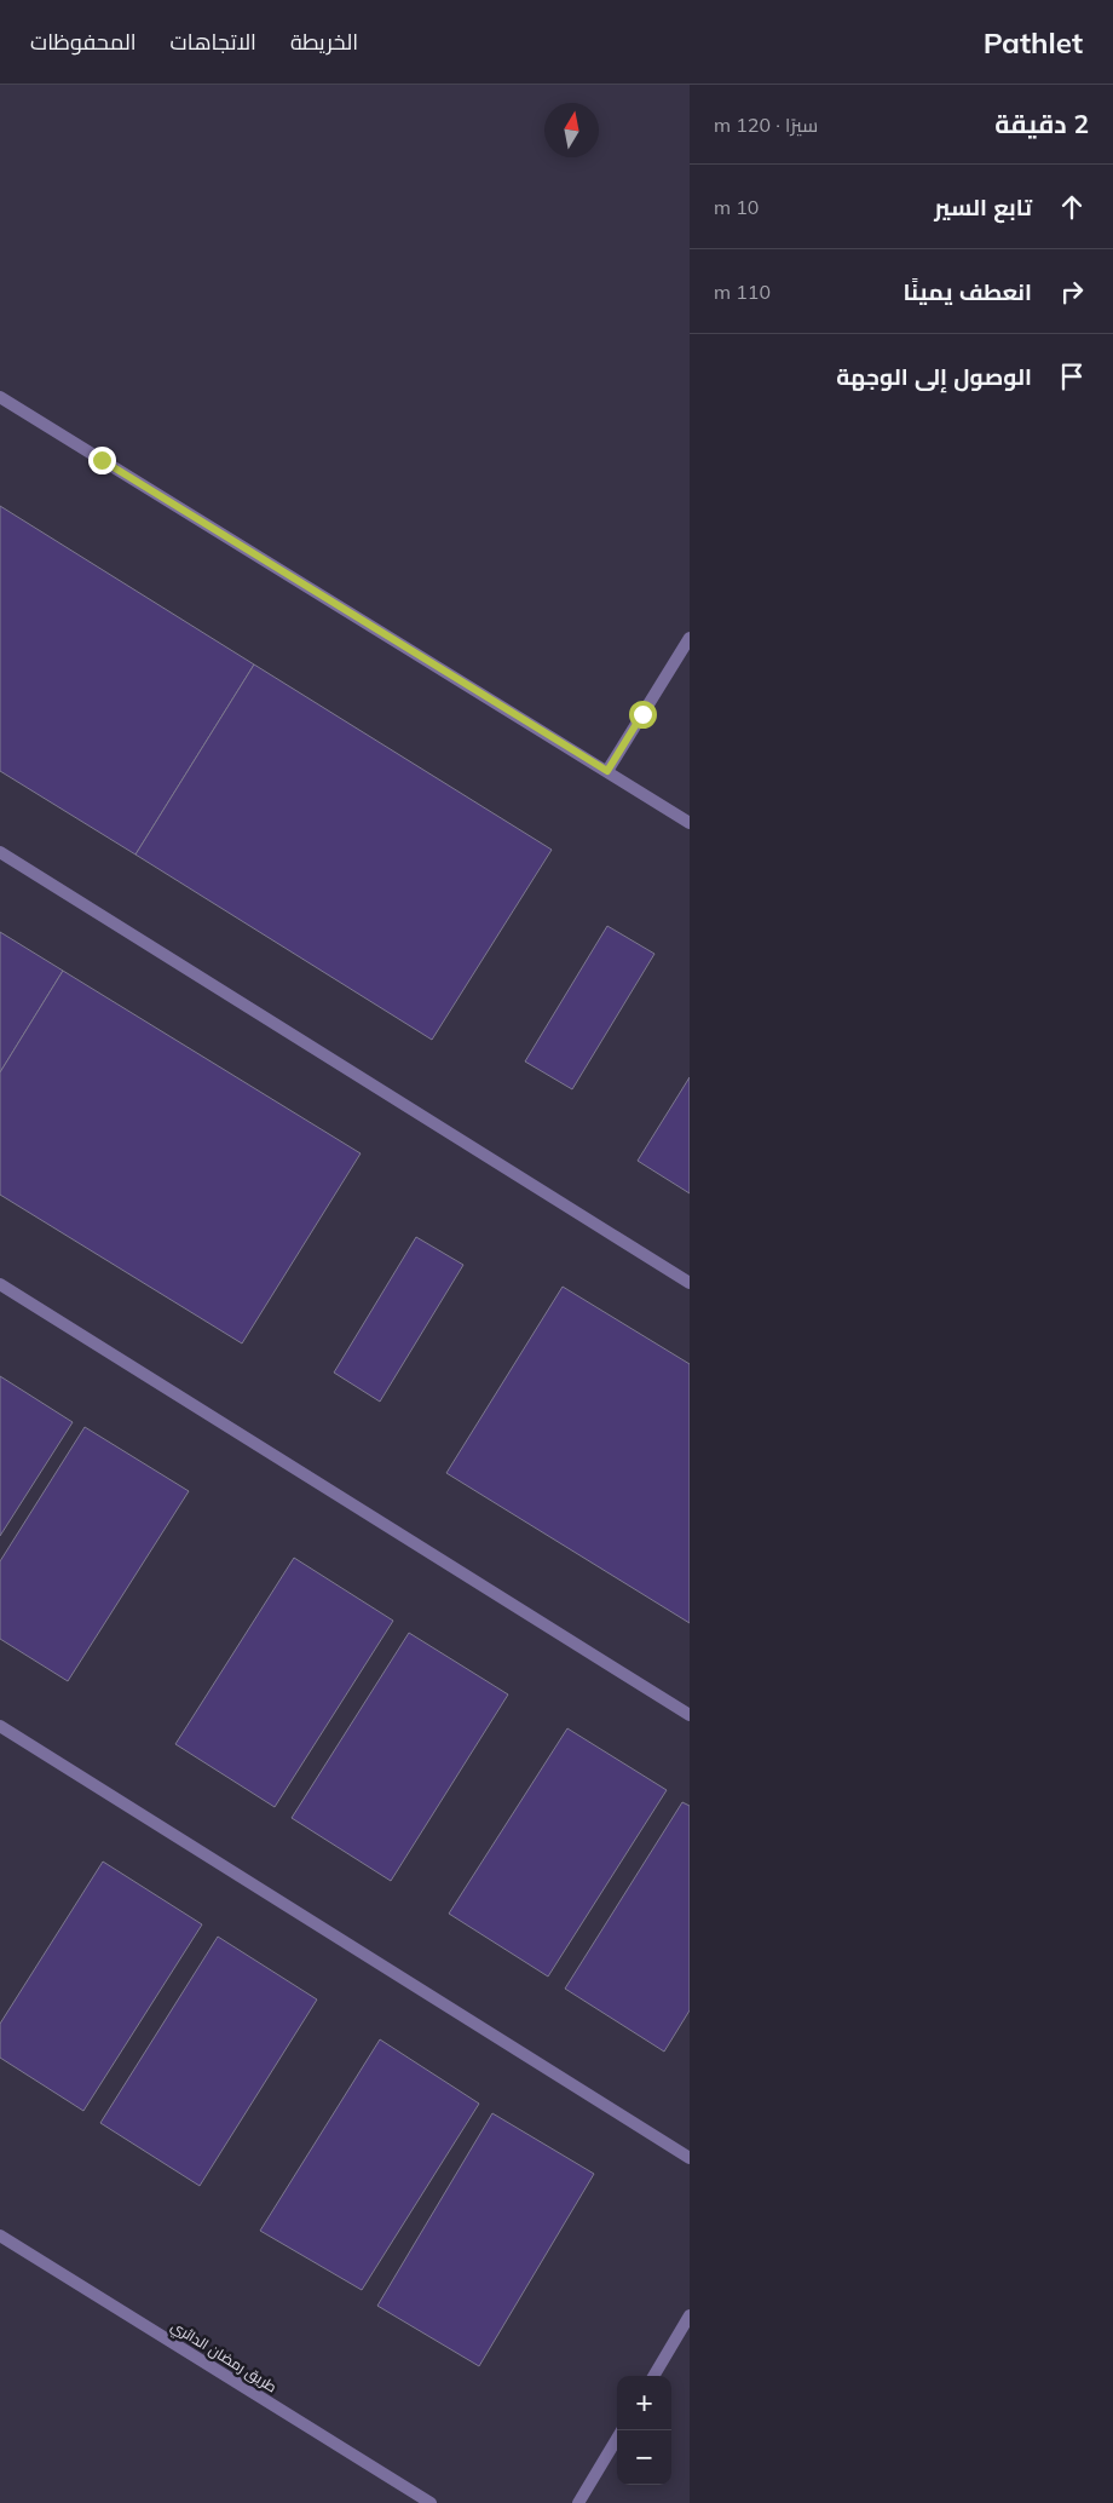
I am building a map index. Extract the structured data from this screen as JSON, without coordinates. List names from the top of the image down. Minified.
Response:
{"streets":{"street":["طريق رمضان الدائري"]},"north":"top","page":{"header":"Pathlet","nav":["الخريطة","الاتجاهات","المحفوظات"],"heading":["2 دقيقة","سيرًا · 120 m"],"list":[["تابع السير","10 m"],["انعطف يمينًا","110 m"],"الوصول إلى الوجهة"],"map_buttons":["+","−"]}}
